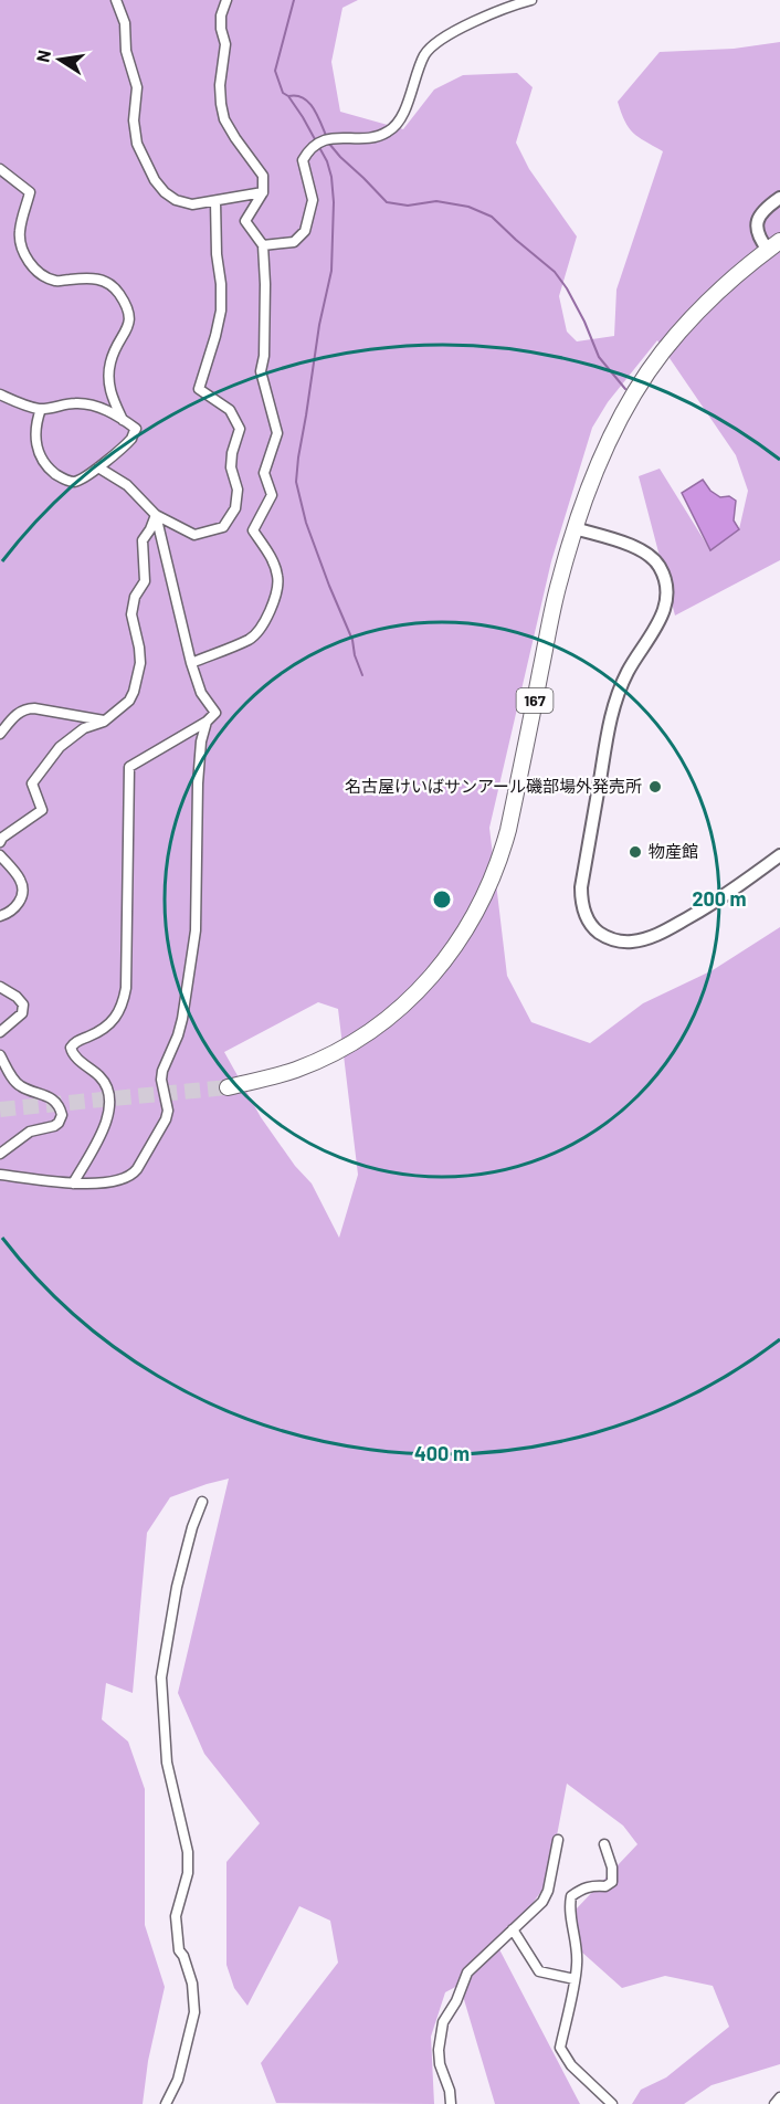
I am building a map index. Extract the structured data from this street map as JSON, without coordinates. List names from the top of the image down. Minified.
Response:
{"streets":{"highway":["167"]},"places":["名古屋けいばサンアール磯部場外発売所","物産館"],"north":"left","rings":["200 m","400 m"]}
